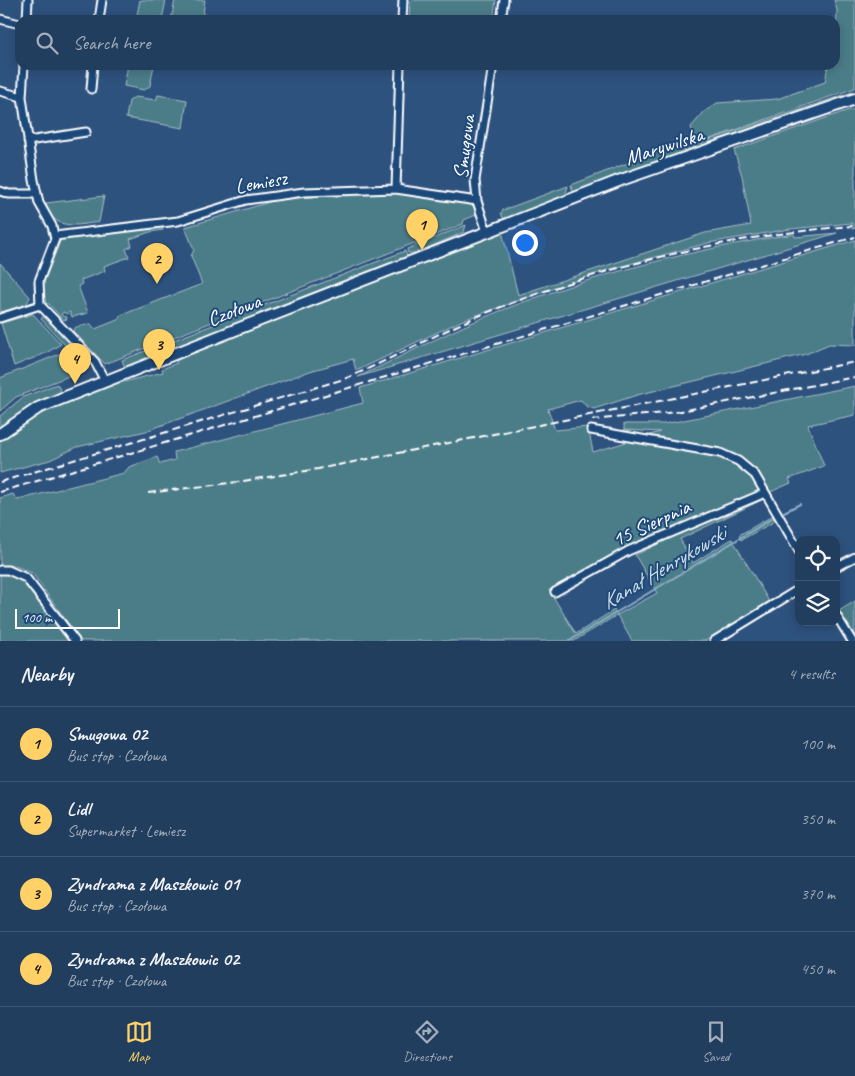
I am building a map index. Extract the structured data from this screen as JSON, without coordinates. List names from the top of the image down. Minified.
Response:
{"streets":{"street":["Marywilska","Smugowa","Lemiesz","Czołowa","15 Sierpnia"]},"crossings":[["Marywilska","Smugowa"],["Marywilska","Czołowa"],["Smugowa","Lemiesz"],["Smugowa","Czołowa"]],"water":["Kanał Henrykowski"],"scale_bar":"100 m","page":{"search":"Search here","pins":["1","2","3","4"],"scale":"100 m","heading":["Nearby","4 results"],"list":[{"mark":"1","name":"Smugowa 02","note":"Bus stop · Czołowa","value":"100 m"},{"mark":"2","name":"Lidl","note":"Supermarket · Lemiesz","value":"350 m"},{"mark":"3","name":"Zyndrama z Maszkowic 01","note":"Bus stop · Czołowa","value":"370 m"},{"mark":"4","name":"Zyndrama z Maszkowic 02","note":"Bus stop · Czołowa","value":"450 m"}],"nav":["Map","Directions","Saved"]}}
